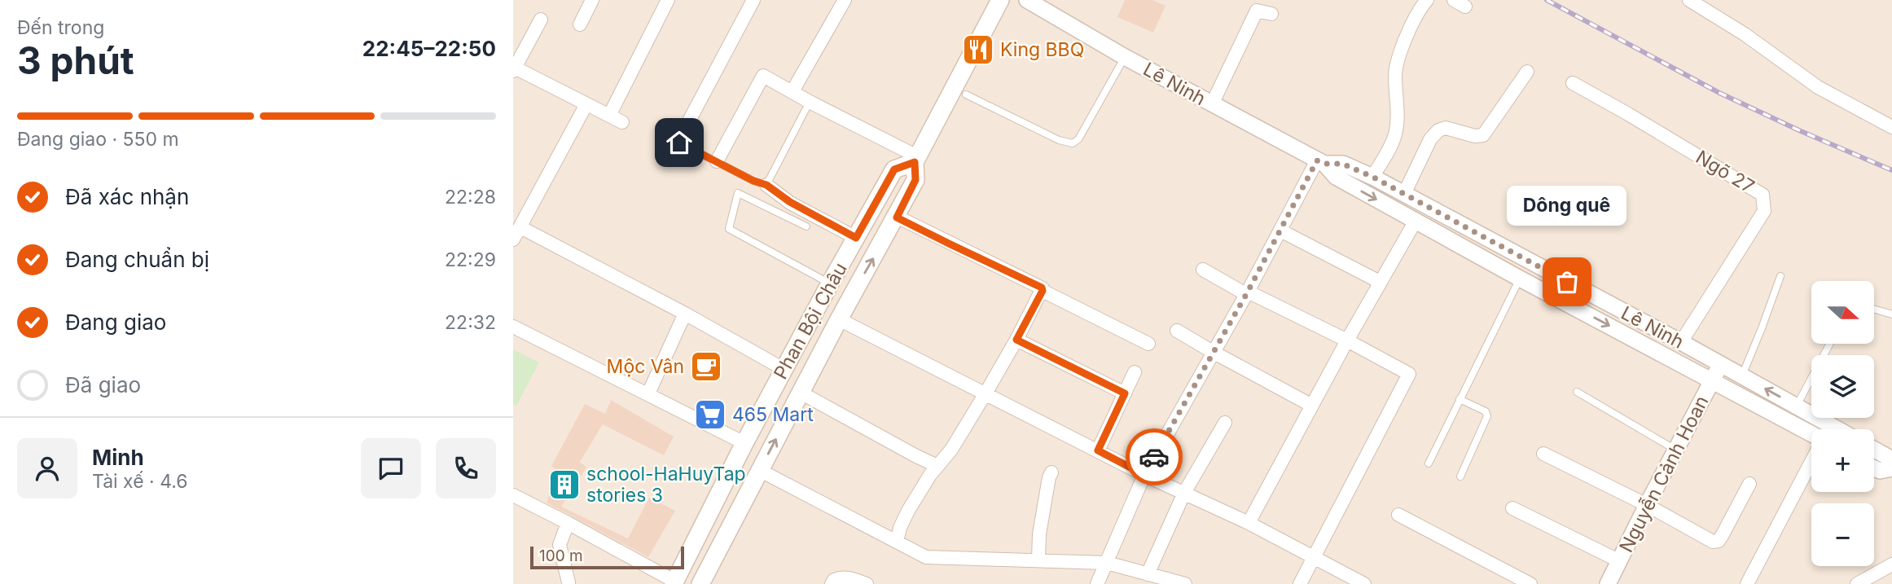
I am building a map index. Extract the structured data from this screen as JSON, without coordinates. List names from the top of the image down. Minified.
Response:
{"streets":{"main road":["Phan Bội Châu"],"street":["Lê Ninh","Ngõ 27","Nguyễn Cảnh Hoan"]},"crossings":[["Lê Ninh","Ngõ 27"],["Lê Ninh","Nguyễn Cảnh Hoan"]],"places":{"restaurant":["King BBQ"],"other":["Dông quê"],"cafe":["Mộc Vân"],"supermarket":["465 Mart"],"building":["school-HaHuyTap stories 3"]},"scale_bar":"100 m","north":"right","page":{"heading":["3 phút","Đến trong","22:45–22:50"],"panel":["Minh","Tài xế · 4.6"],"bar":"Đang giao · 550 m","list":[["Đã xác nhận","22:28"],["Đang chuẩn bị","22:29"],["Đang giao","22:32"],"Đã giao"],"bubble":"Dông quê","map_buttons":["+","−"],"scale":"100 m"}}
